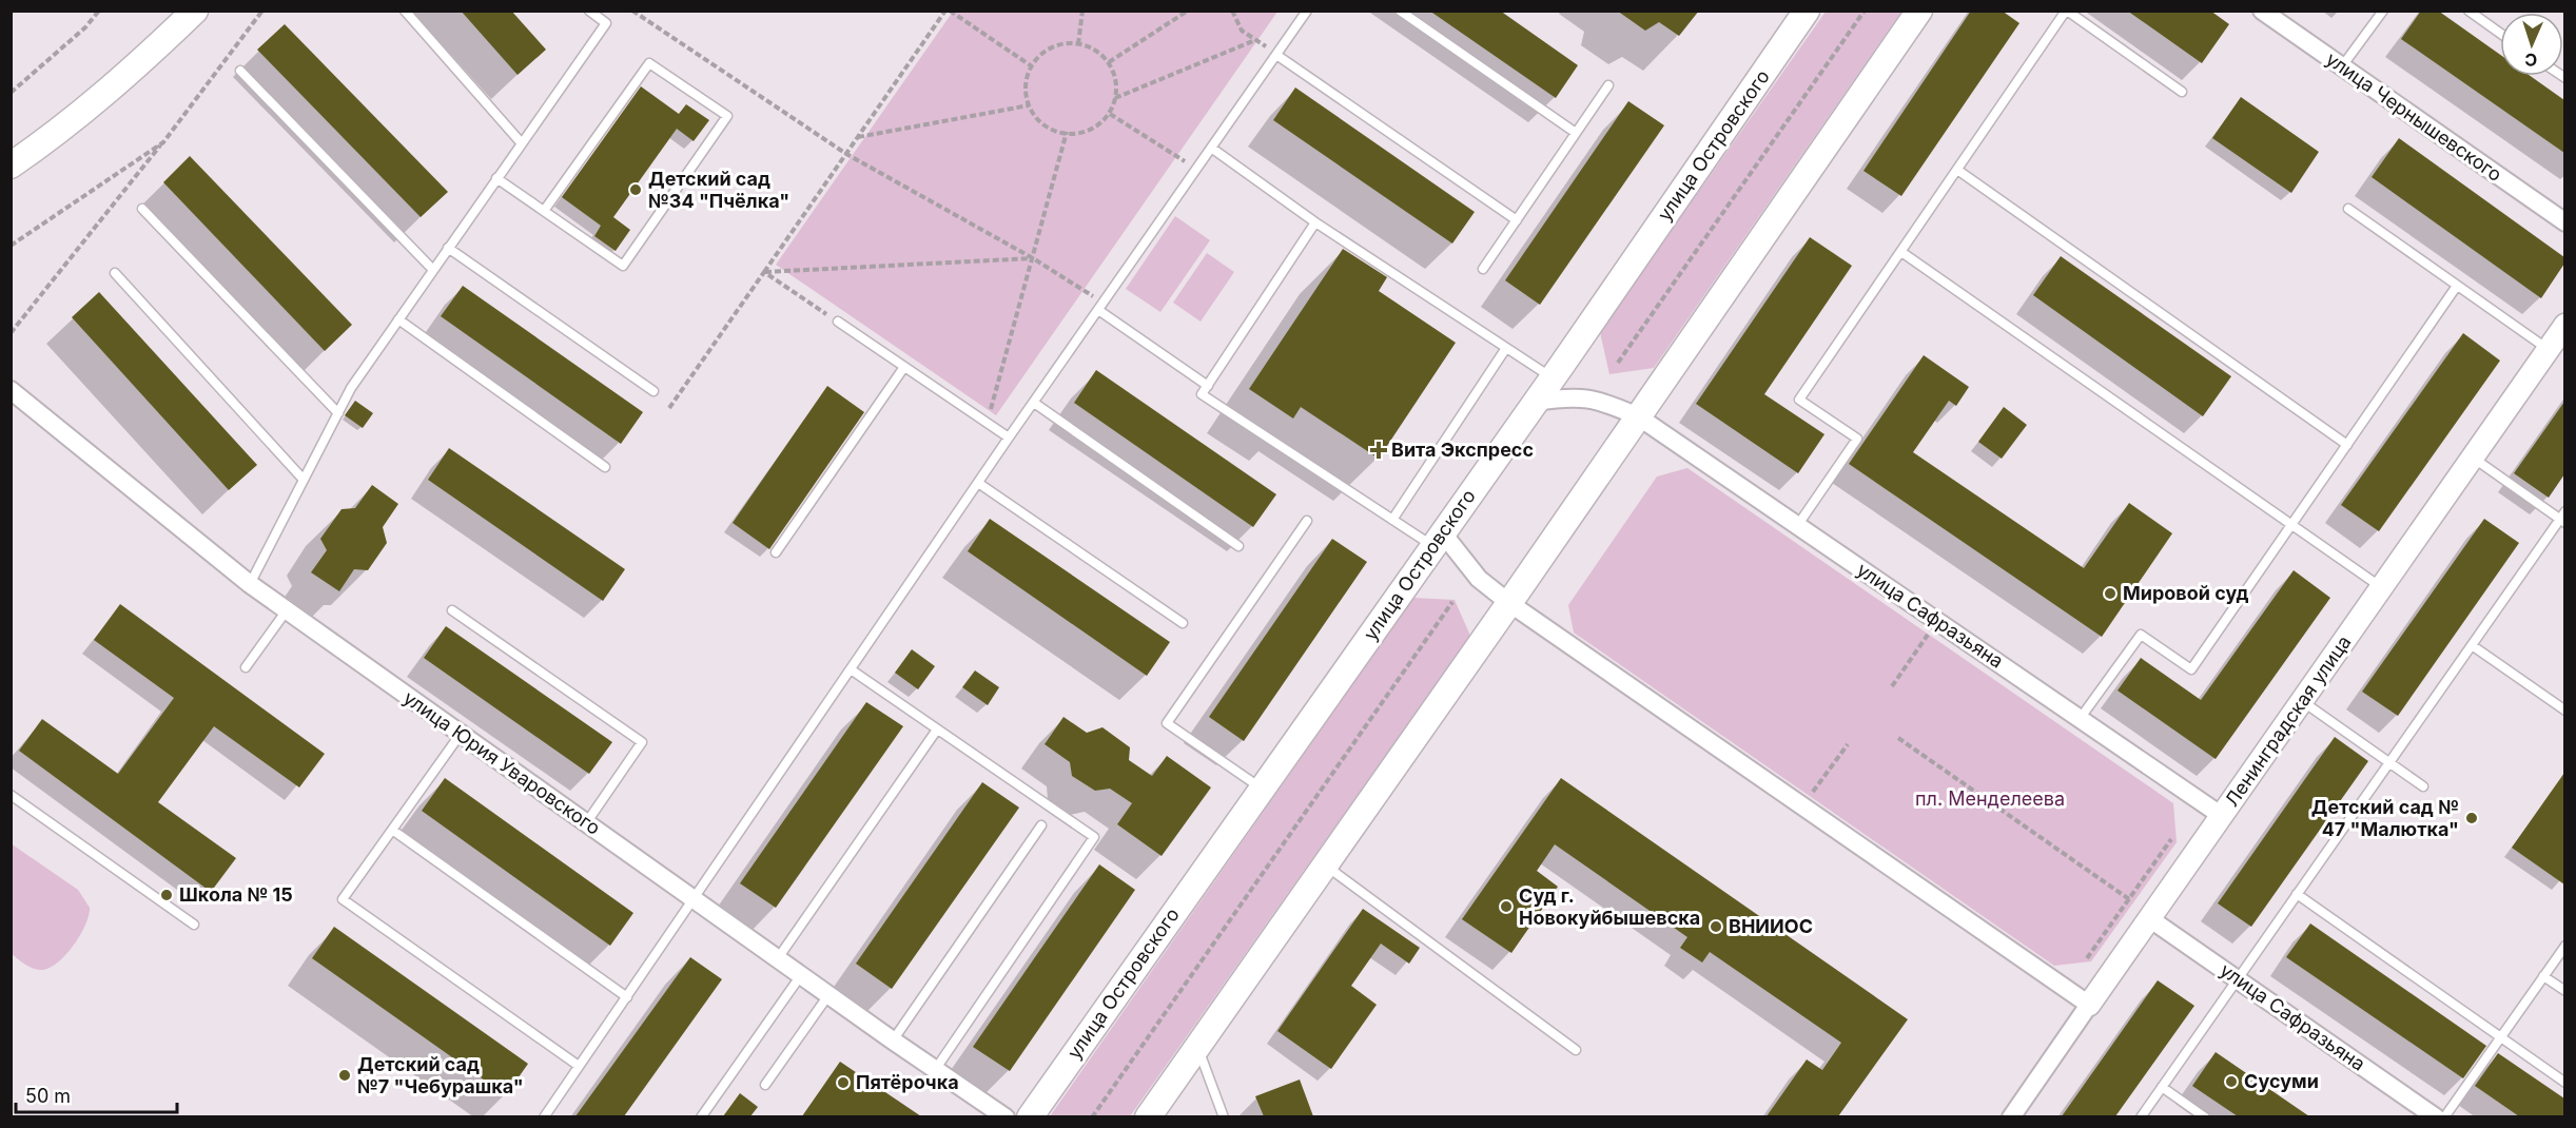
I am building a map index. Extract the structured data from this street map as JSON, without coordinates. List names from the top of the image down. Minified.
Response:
{"streets":{"main road":["улица Островского"],"street":["улица Чернышевского","улица Сафразьяна","Ленинградская улица","улица Юрия Уваровского"]},"crossings":[["улица Островского","улица Сафразьяна"],["улица Сафразьяна","Ленинградская улица"]],"parks":["пл. Менделеева"],"places":{"other":["Детский сад №34 \"Пчёлка\"","Мировой суд","Детский сад № 47 \"Малютка\"","Школа № 15","Суд г. Новокуйбышевска","ВНИИОС","Детский сад №7 \"Чебурашка\"","Сусуми","Пятёрочка"],"health":["Вита Экспресс"]},"scale_bar":"50 m","north":"bottom"}
